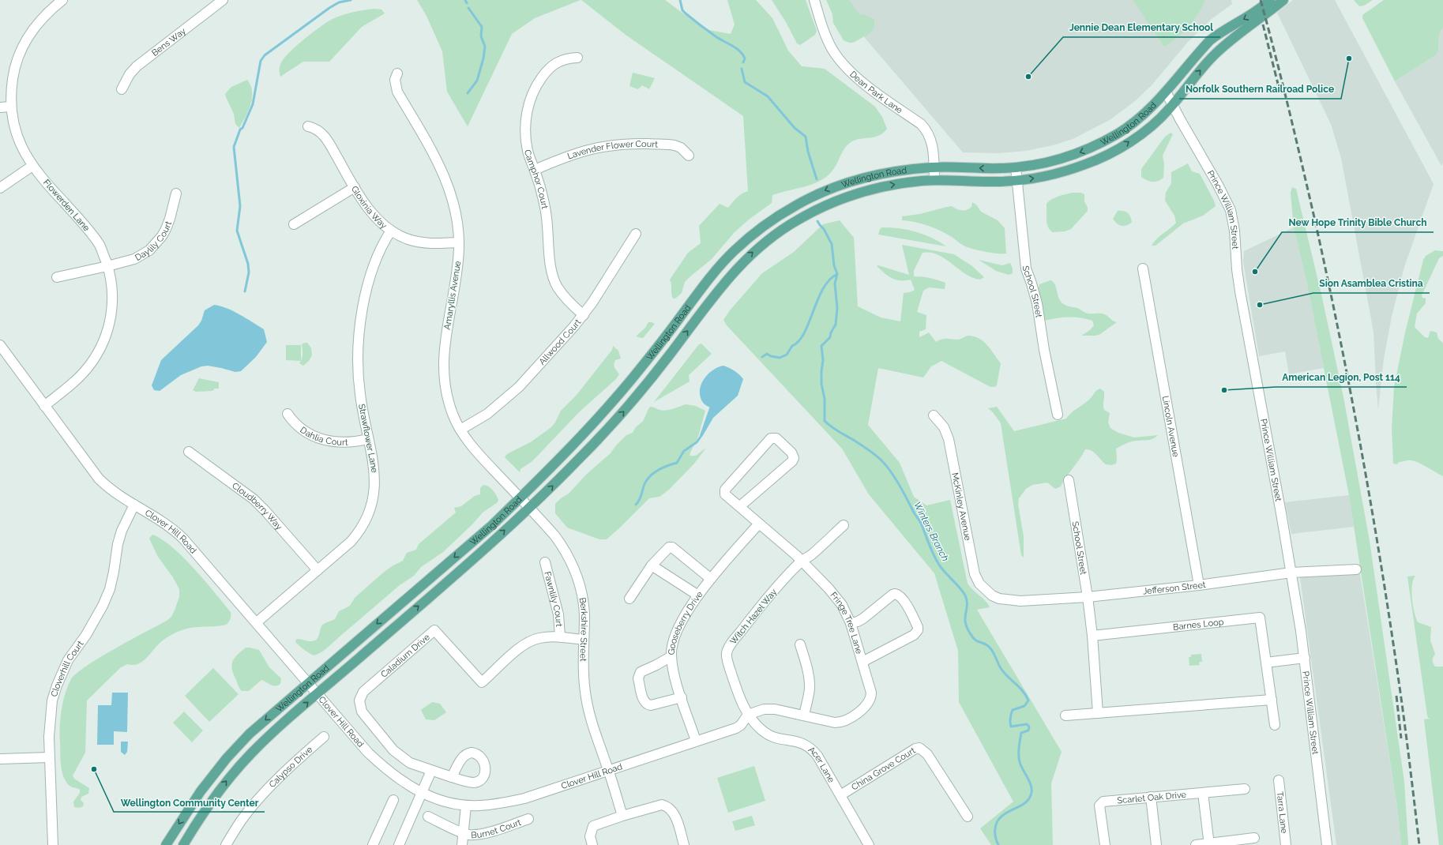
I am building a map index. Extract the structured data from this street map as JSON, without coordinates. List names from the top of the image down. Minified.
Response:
{"streets":{"main road":["Wellington Road"],"street":["Bens Way","Dean Park Lane","Lavender Flower Court","Camphor Court","Flowerden Lane","Gloxinia Way","Prince William Street","Daylily Court","School Street","Amaryllis Avenue","Allwood Court","Lincoln Avenue","Dahlia Court","Strawflower Lane","Cloudberry Way","McKinley Avenue","Clover Hill Road","Jefferson Street","Fawnlily Court","Witch Hazel Way","Gooseberry Drive","Fringe Tree Lane","Barnes Loop","Berkshire Street","Caladium Drive","Cloverhill Court","Acer Lane","Calypso Drive","China Grove Court","Scarlet Oak Drive","Tarra Lane","Burnet Court"]},"crossings":[["Dean Park Lane","Wellington Road"],["Wellington Road","Prince William Street"],["Wellington Road","School Street"],["Wellington Road","Amaryllis Avenue"],["Wellington Road","Clover Hill Road"],["Wellington Road","Berkshire Street"],["Lavender Flower Court","Camphor Court"],["Camphor Court","Allwood Court"],["Flowerden Lane","Daylily Court"],["Flowerden Lane","Clover Hill Road"],["Gloxinia Way","Amaryllis Avenue"],["Gloxinia Way","Strawflower Lane"],["Prince William Street","Jefferson Street"],["School Street","Jefferson Street"],["Amaryllis Avenue","Allwood Court"],["Amaryllis Avenue","Berkshire Street"],["Lincoln Avenue","Jefferson Street"],["Dahlia Court","Strawflower Lane"],["Strawflower Lane","Cloudberry Way"],["Strawflower Lane","Clover Hill Road"],["McKinley Avenue","Jefferson Street"],["Clover Hill Road","Witch Hazel Way"],["Clover Hill Road","Gooseberry Drive"],["Clover Hill Road","Fringe Tree Lane"],["Clover Hill Road","Berkshire Street"],["Clover Hill Road","Cloverhill Court"],["Clover Hill Road","Acer Lane"],["Fawnlily Court","Caladium Drive"],["Witch Hazel Way","Fringe Tree Lane"],["Witch Hazel Way","Acer Lane"],["Gooseberry Drive","Fringe Tree Lane"],["Fringe Tree Lane","Acer Lane"],["Berkshire Street","Caladium Drive"],["Acer Lane","China Grove Court"]],"water":["Winters Branch"],"places":["Norfolk Southern Railroad Police","Jennie Dean Elementary School","New Hope Trinity Bible Church","Sion Asamblea Cristina","American Legion, Post 114","Wellington Community Center"]}
